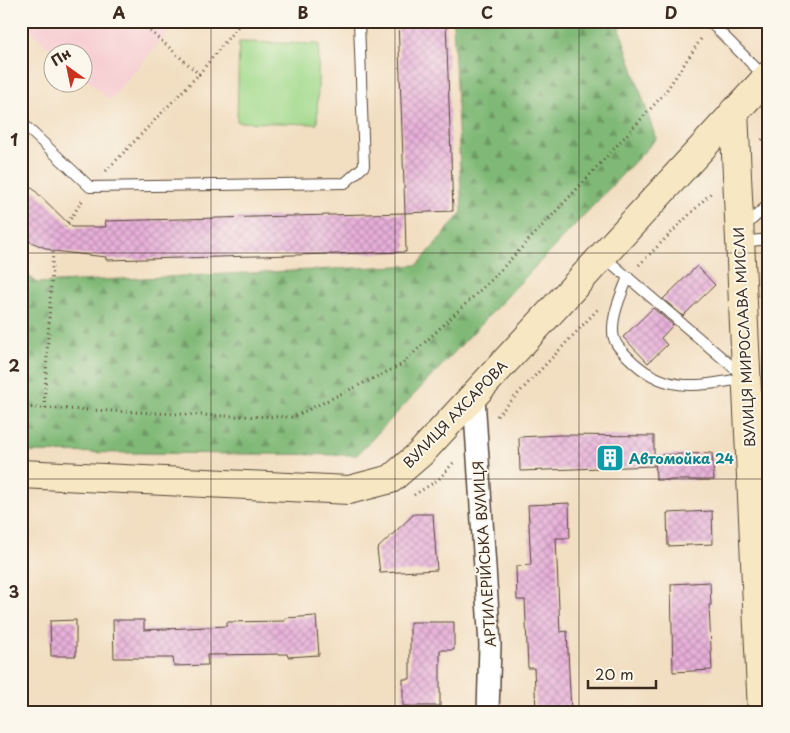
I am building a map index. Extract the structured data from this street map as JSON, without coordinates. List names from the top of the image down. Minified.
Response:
{"streets":{"street":["ВУЛИЦЯ МИРОСЛАВА МИСЛИ","ВУЛИЦЯ АХСАРОВА","АРТИЛЕРІЙСЬКА ВУЛИЦЯ"]},"crossings":[["ВУЛИЦЯ МИРОСЛАВА МИСЛИ","ВУЛИЦЯ АХСАРОВА"],["ВУЛИЦЯ АХСАРОВА","АРТИЛЕРІЙСЬКА ВУЛИЦЯ"]],"places":{"building":["Автомойка 24"]},"scale_bar":"20 m","north":"top left","grid":{"columns":["A","B","C","D"],"rows":["1","2","3"]}}
